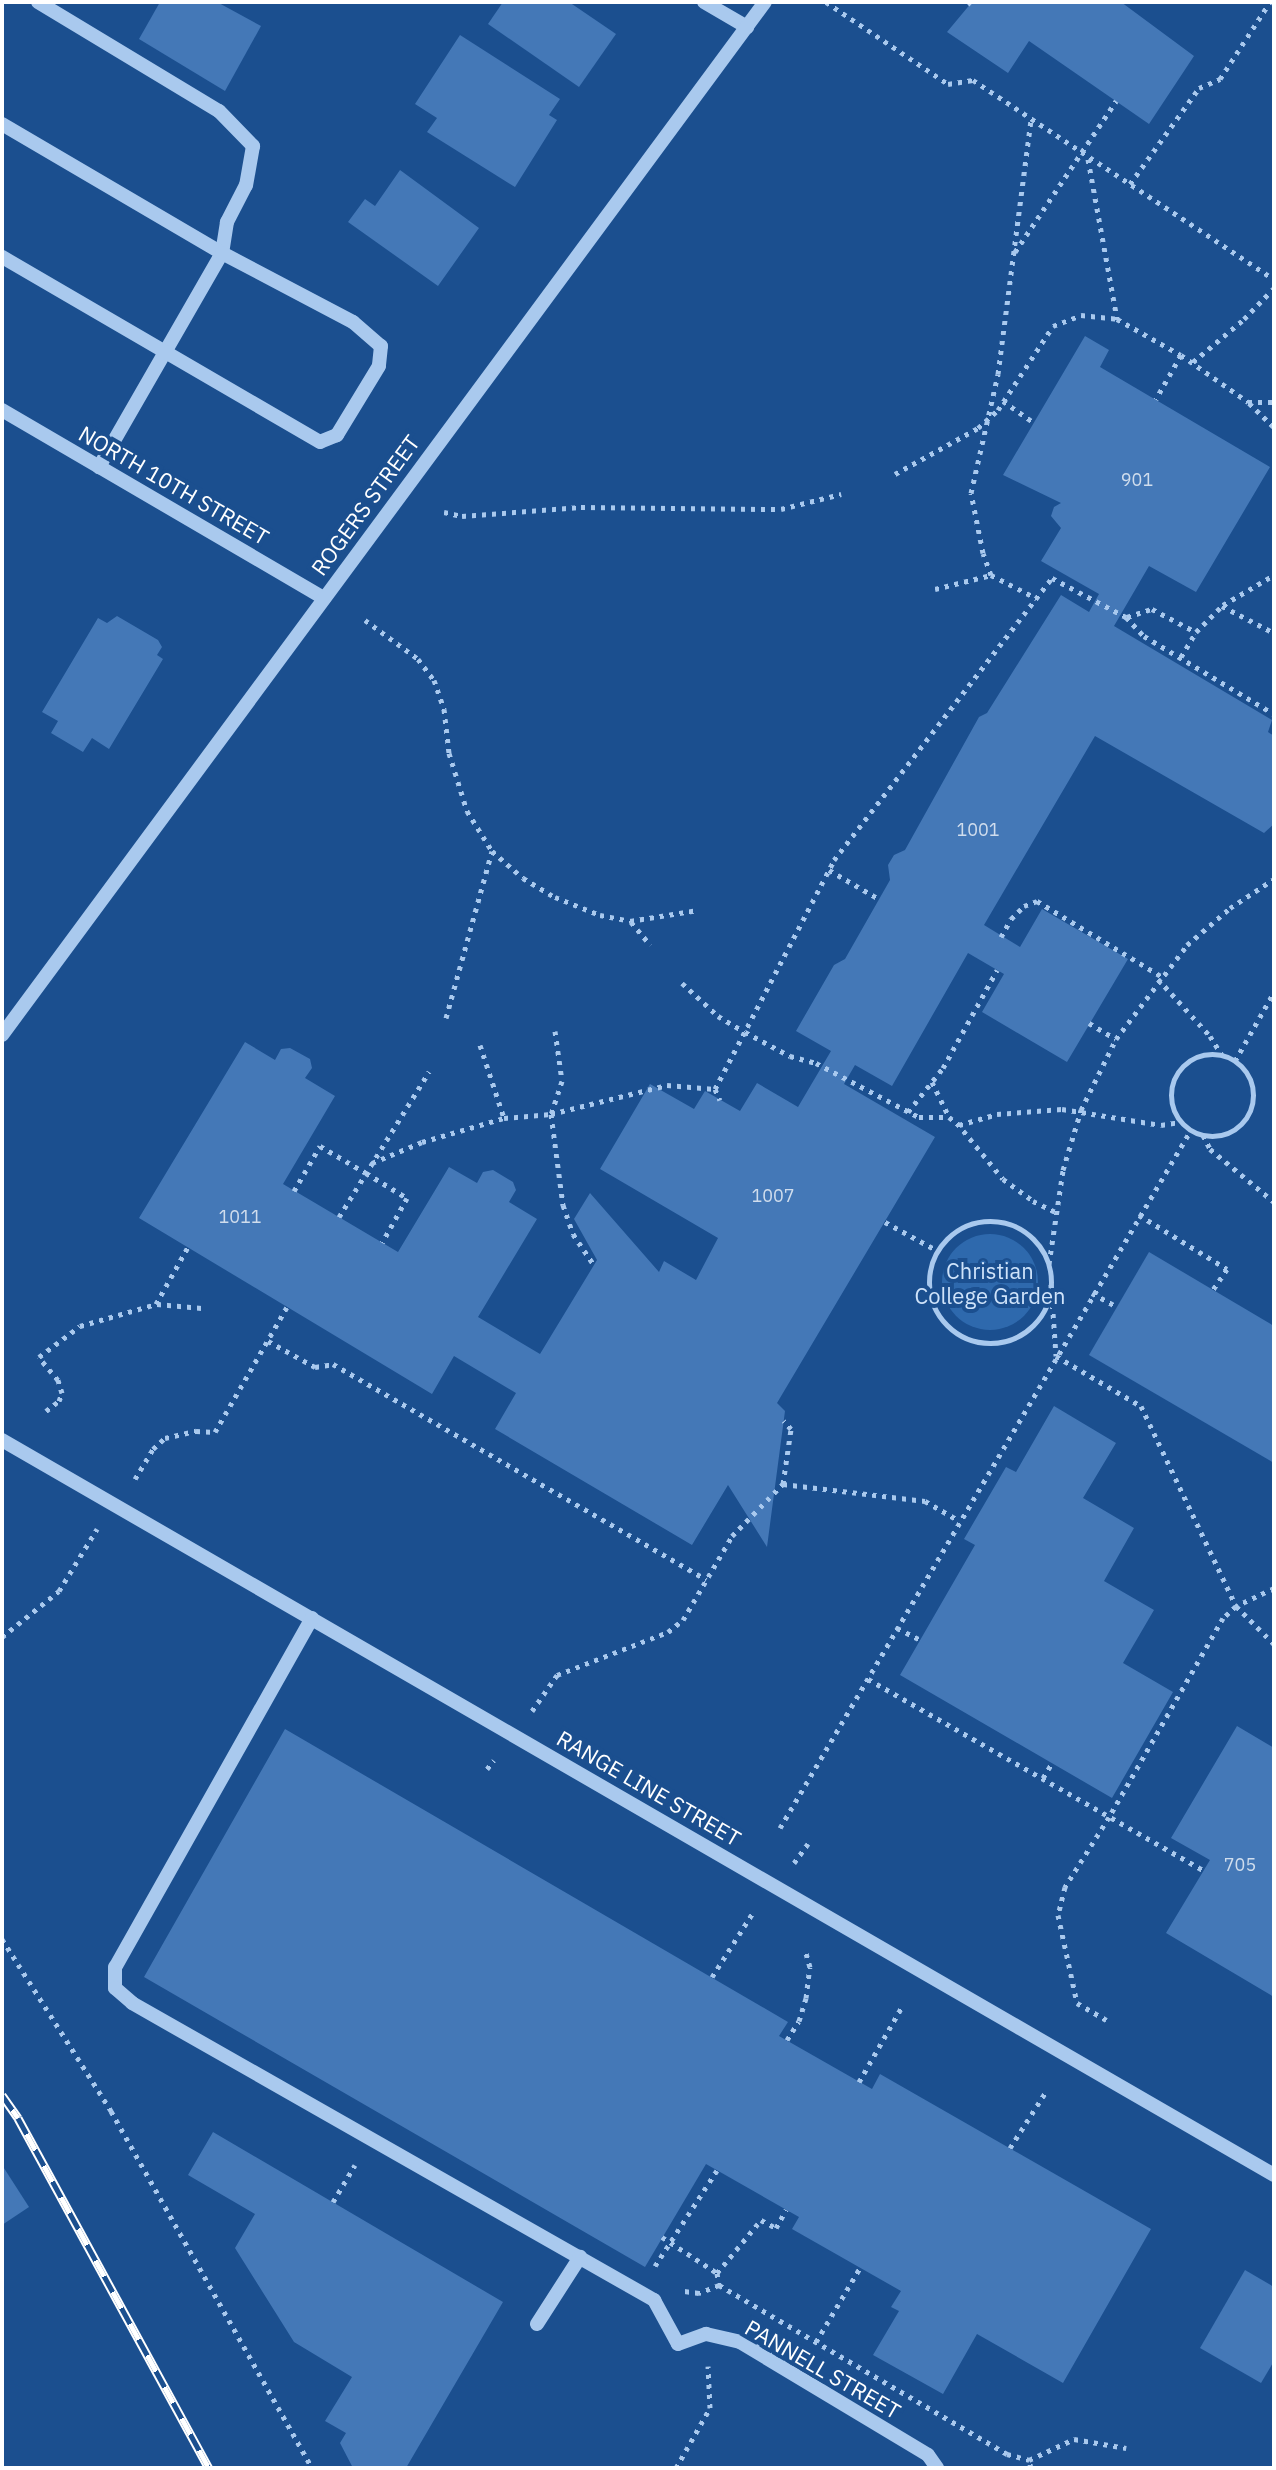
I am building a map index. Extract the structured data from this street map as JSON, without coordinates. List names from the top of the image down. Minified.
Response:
{"streets":{"street":["NORTH 10TH STREET","ROGERS STREET","RANGE LINE STREET","PANNELL STREET"]},"crossings":[["NORTH 10TH STREET","ROGERS STREET"]],"parks":["Christian College Garden"],"house_numbers":["901","1001","1007","1011","705"]}
